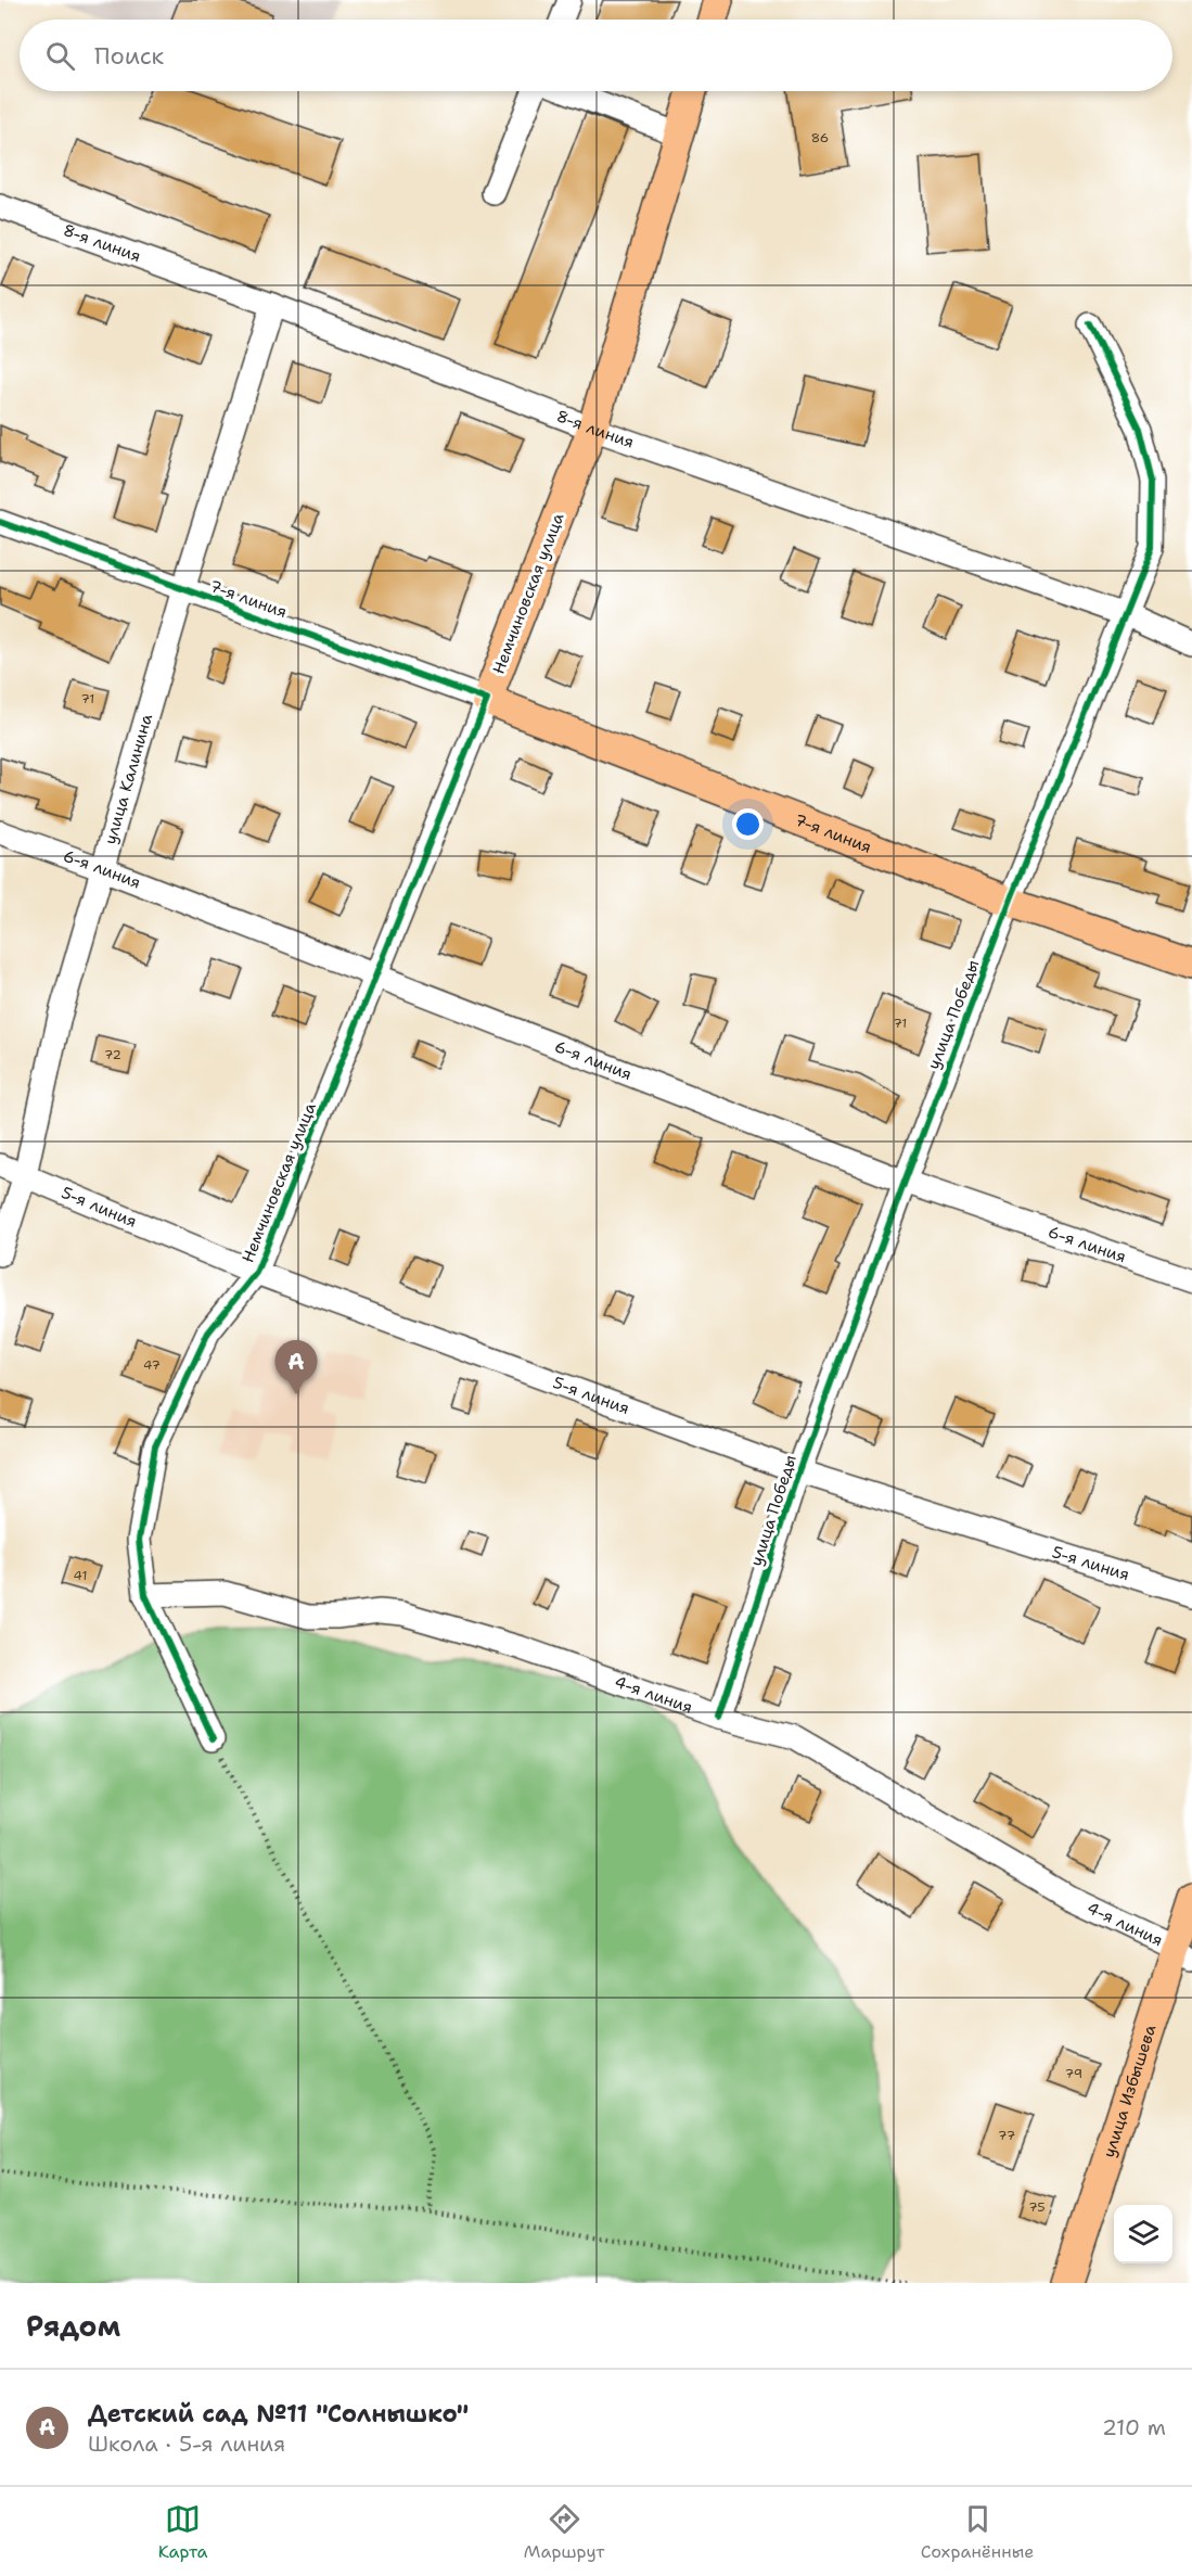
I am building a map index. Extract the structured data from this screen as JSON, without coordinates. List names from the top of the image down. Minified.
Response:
{"streets":{"main road":["Немчиновская улица","7-я линия","улица Избышева"],"street":["8-я линия","улица Калинина","6-я линия","улица Победы","5-я линия","4-я линия"]},"crossings":[["8-я линия","Немчиновская улица"],["8-я линия","улица Калинина"],["8-я линия","улица Победы"],["Немчиновская улица","7-я линия"],["Немчиновская улица","6-я линия"],["Немчиновская улица","5-я линия"],["Немчиновская улица","4-я линия"],["7-я линия","улица Калинина"],["7-я линия","улица Победы"],["улица Калинина","6-я линия"],["улица Калинина","5-я линия"],["6-я линия","улица Победы"],["улица Победы","5-я линия"],["улица Победы","4-я линия"],["4-я линия","улица Избышева"]],"house_numbers":["86","71","71","72","47","41","79","77","75"],"page":{"search":"Поиск","pins":"A","heading":"Рядом","list":[{"mark":"A","name":"Детский сад №11 \"Солнышко\"","note":"Школа · 5-я линия","value":"210 m"}],"nav":["Карта","Маршрут","Сохранённые"]}}
